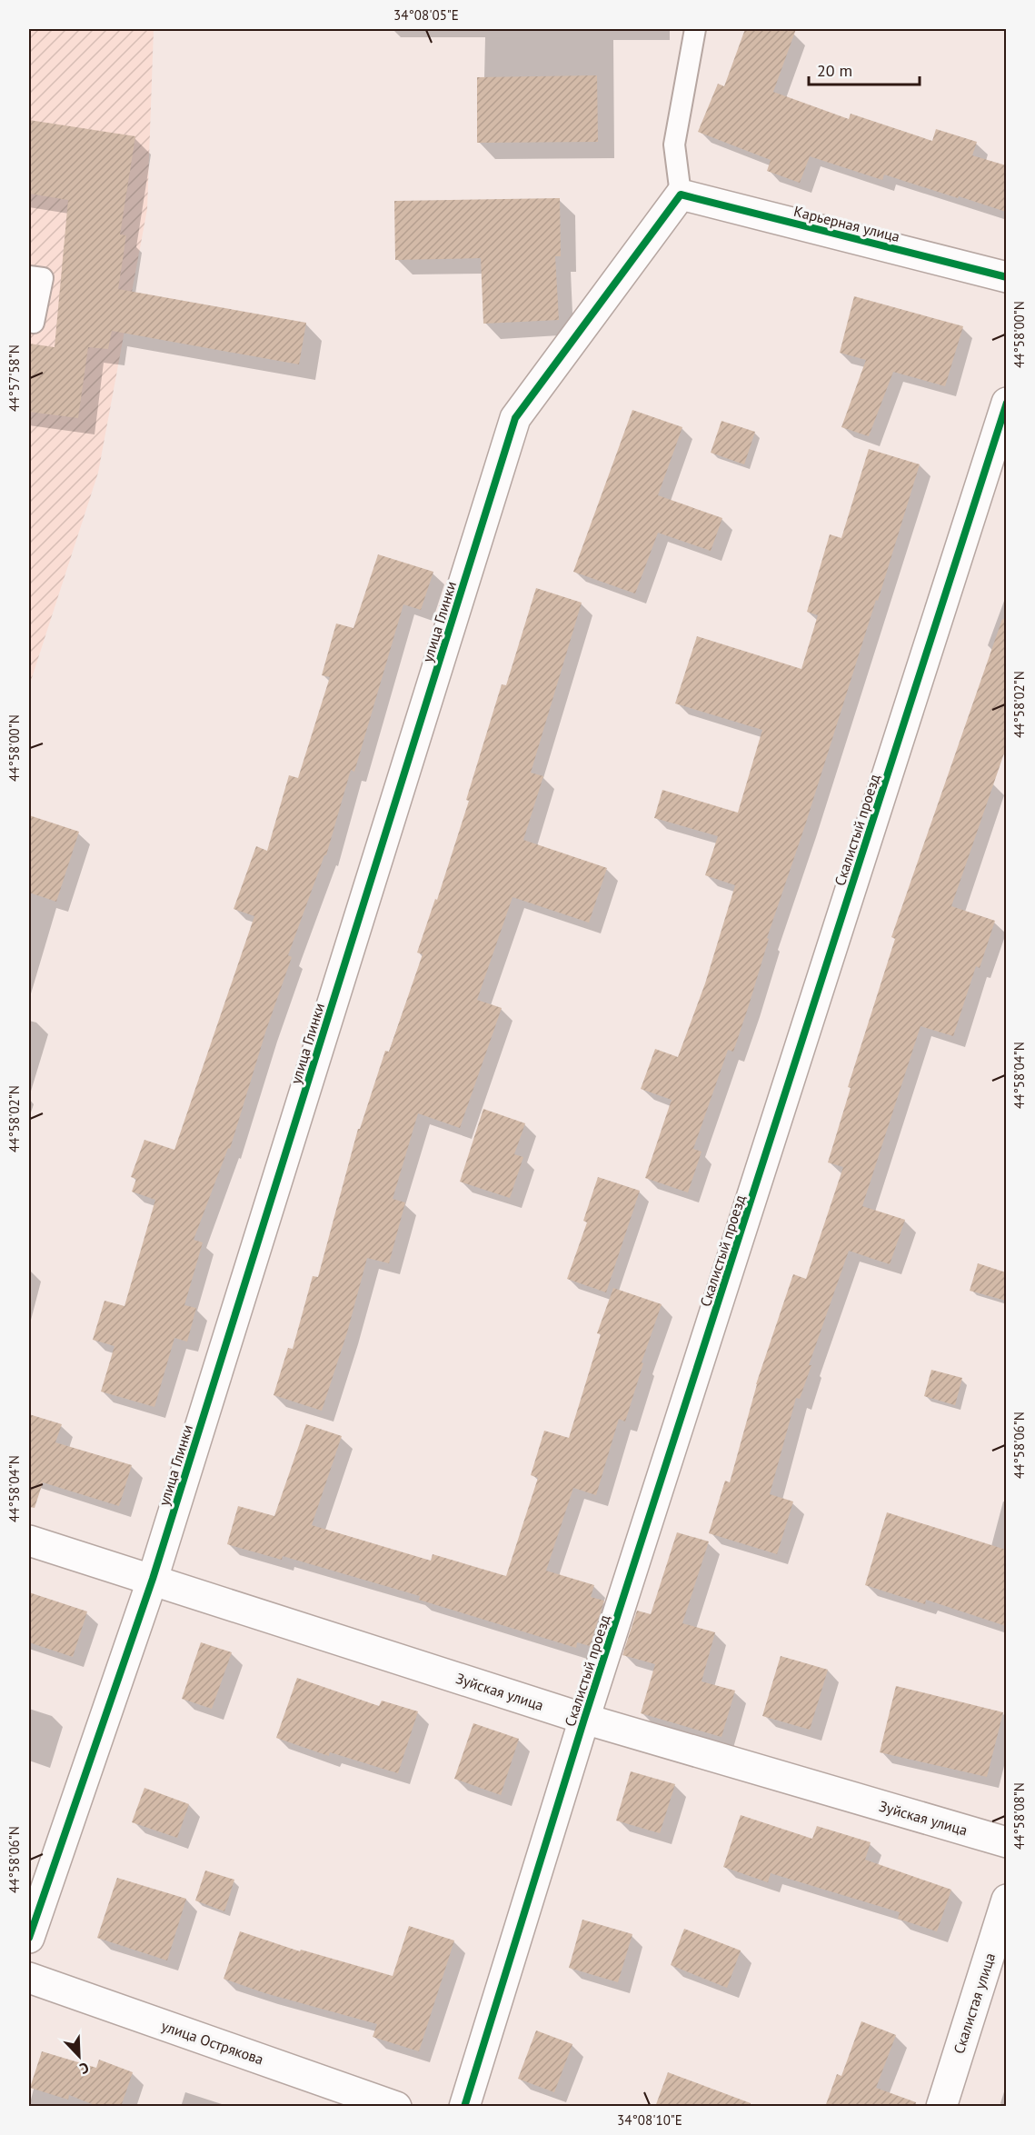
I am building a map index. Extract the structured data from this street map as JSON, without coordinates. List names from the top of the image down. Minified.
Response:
{"streets":{"street":["Карьерная улица","улица Глинки","Скалистый проезд","Зуйская улица","Скалистая улица","улица Острякова"]},"crossings":[["Карьерная улица","улица Глинки"],["улица Глинки","Зуйская улица"],["Скалистый проезд","Зуйская улица"]],"scale_bar":"20 m","north":"bottom right","coordinates":["34°08'05\"E","44°58'00\"N","44°57'58\"N","44°58'02\"N","44°58'04\"N","44°58'06\"N","44°58'08\"N","34°08'10\"E"]}
